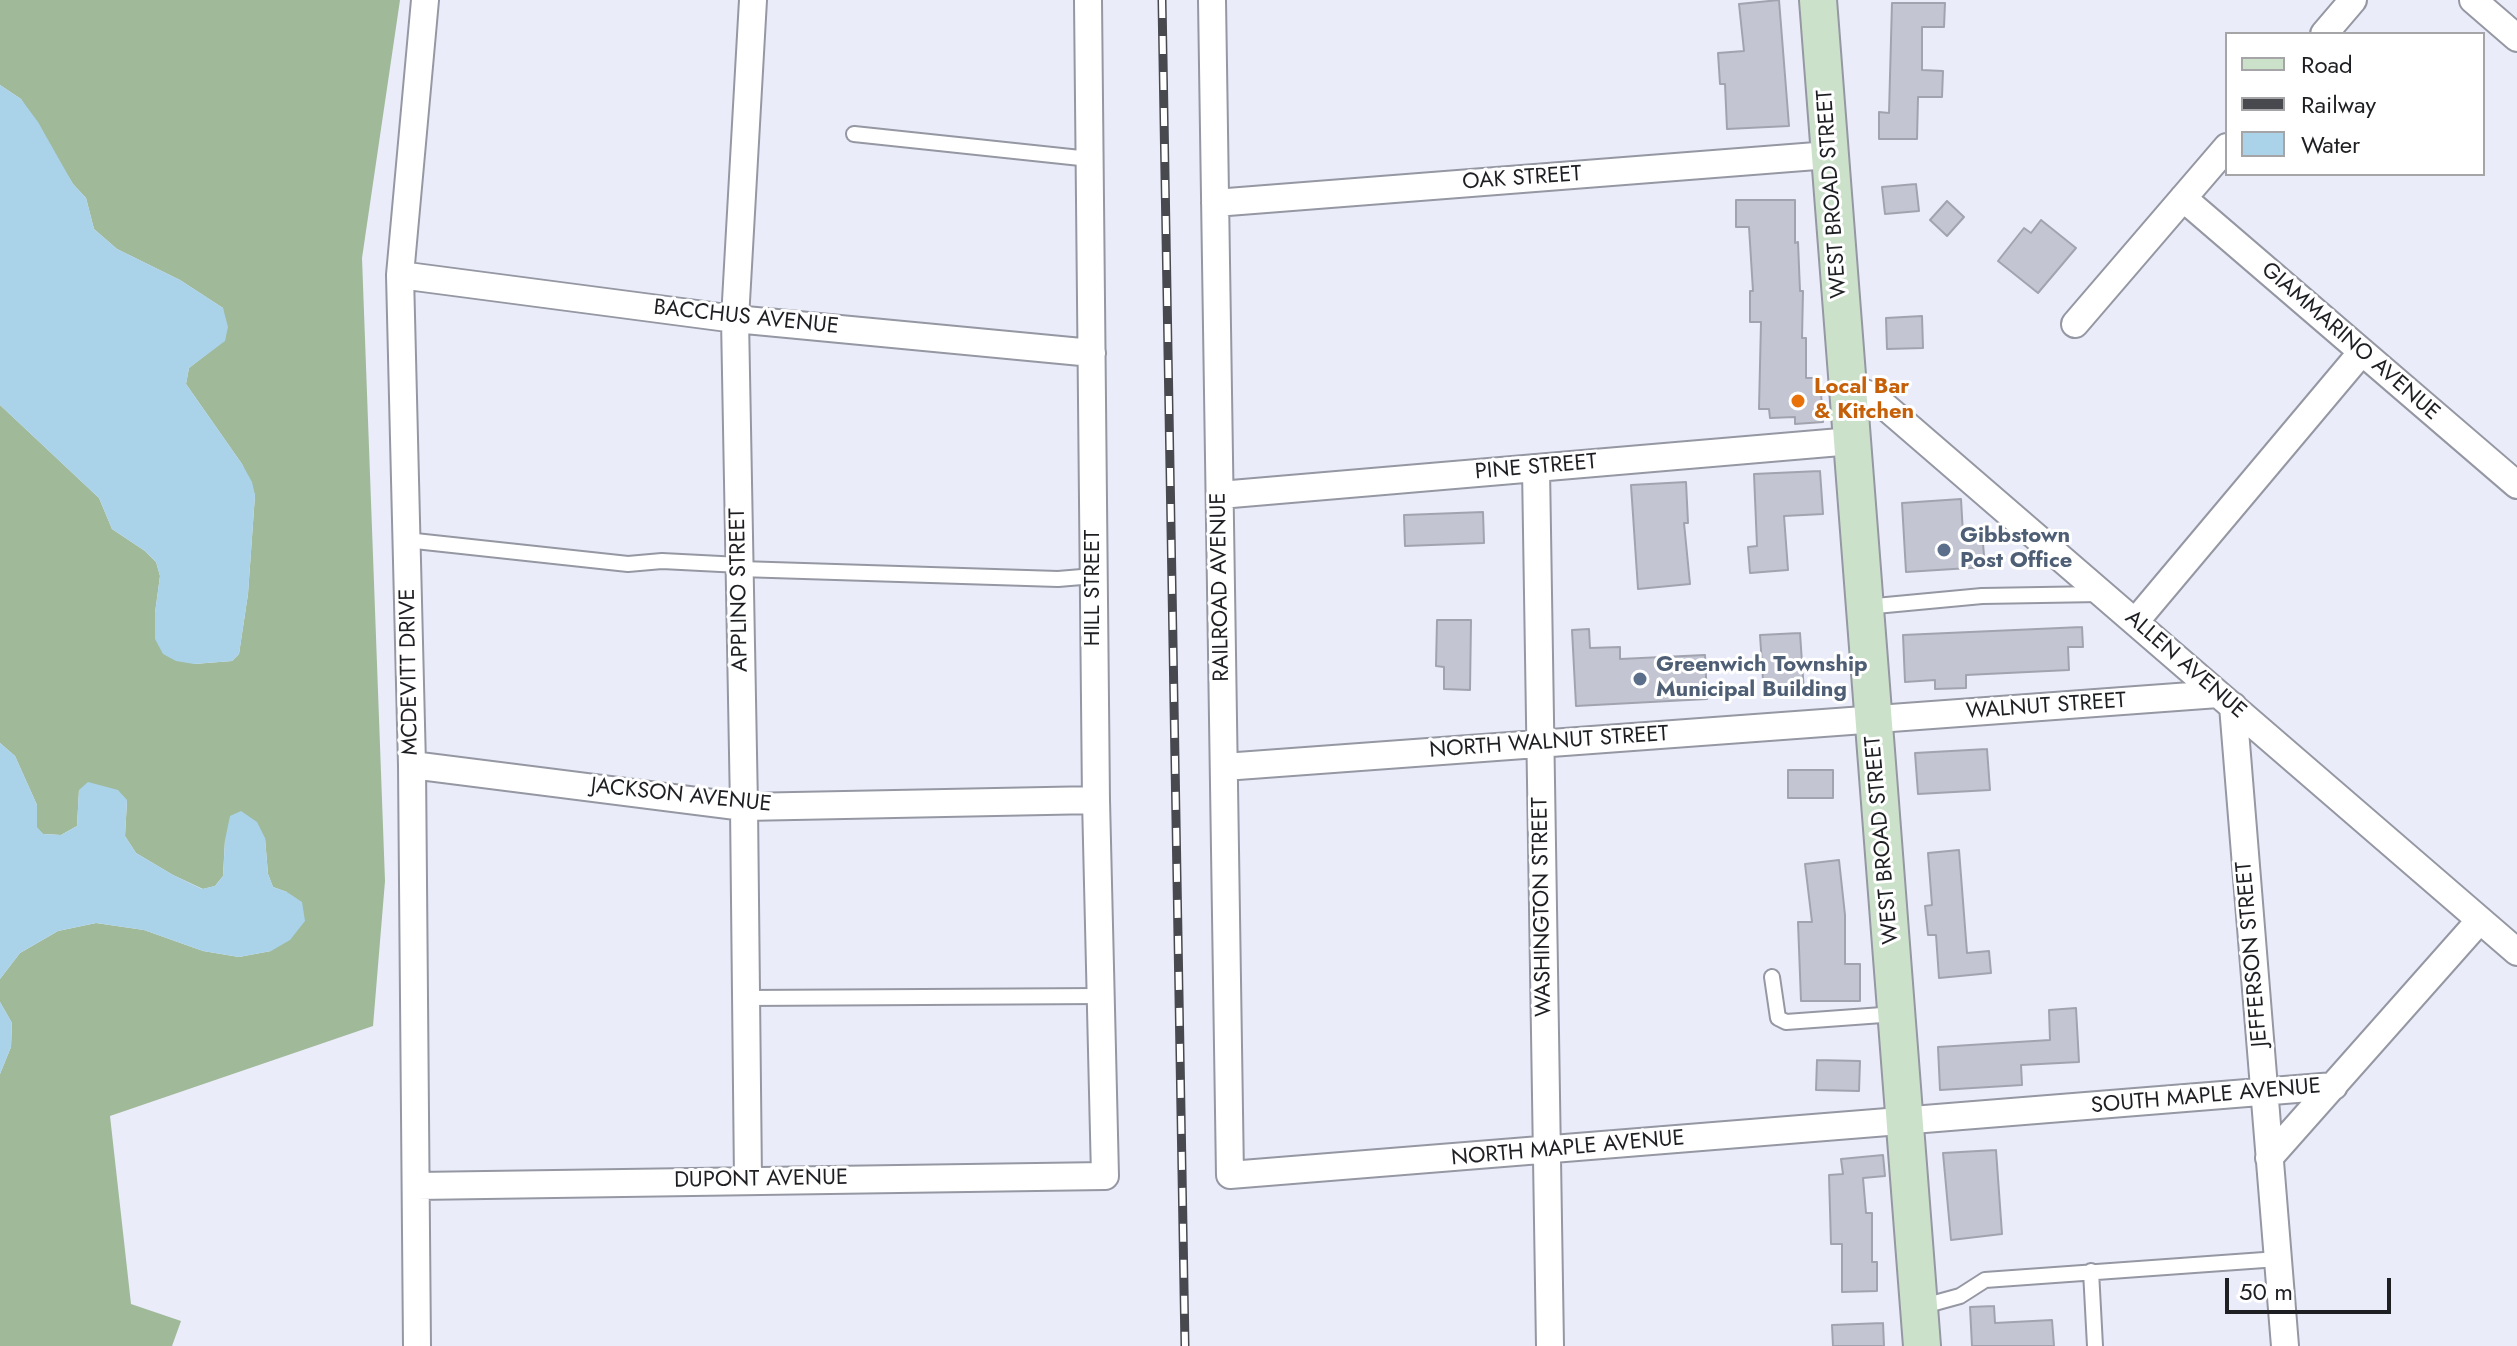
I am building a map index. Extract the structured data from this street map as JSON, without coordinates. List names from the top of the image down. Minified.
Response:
{"streets":{"main road":["WEST BROAD STREET"],"street":["OAK STREET","BACCHUS AVENUE","GIAMMARINO AVENUE","PINE STREET","RAILROAD AVENUE","HILL STREET","APPLINO STREET","ALLEN AVENUE","MCDEVITT DRIVE","WALNUT STREET","NORTH WALNUT STREET","JACKSON AVENUE","WASHINGTON STREET","JEFFERSON STREET","SOUTH MAPLE AVENUE","NORTH MAPLE AVENUE","DUPONT AVENUE"]},"crossings":[["OAK STREET","WEST BROAD STREET"],["OAK STREET","RAILROAD AVENUE"],["WEST BROAD STREET","PINE STREET"],["WEST BROAD STREET","ALLEN AVENUE"],["WEST BROAD STREET","WALNUT STREET"],["WEST BROAD STREET","NORTH WALNUT STREET"],["WEST BROAD STREET","SOUTH MAPLE AVENUE"],["WEST BROAD STREET","NORTH MAPLE AVENUE"],["BACCHUS AVENUE","HILL STREET"],["BACCHUS AVENUE","APPLINO STREET"],["BACCHUS AVENUE","MCDEVITT DRIVE"],["PINE STREET","RAILROAD AVENUE"],["PINE STREET","WASHINGTON STREET"],["RAILROAD AVENUE","NORTH WALNUT STREET"],["RAILROAD AVENUE","NORTH MAPLE AVENUE"],["HILL STREET","JACKSON AVENUE"],["HILL STREET","DUPONT AVENUE"],["APPLINO STREET","JACKSON AVENUE"],["APPLINO STREET","DUPONT AVENUE"],["ALLEN AVENUE","WALNUT STREET"],["ALLEN AVENUE","JEFFERSON STREET"],["ALLEN AVENUE","SOUTH MAPLE AVENUE"],["MCDEVITT DRIVE","JACKSON AVENUE"],["MCDEVITT DRIVE","DUPONT AVENUE"],["WALNUT STREET","NORTH WALNUT STREET"],["WALNUT STREET","JEFFERSON STREET"],["NORTH WALNUT STREET","WASHINGTON STREET"],["WASHINGTON STREET","NORTH MAPLE AVENUE"],["JEFFERSON STREET","SOUTH MAPLE AVENUE"],["SOUTH MAPLE AVENUE","NORTH MAPLE AVENUE"]],"places":["Local Bar & Kitchen","Gibbstown Post Office","Greenwich Township Municipal Building"],"legend":["Road","Railway","Water"],"scale_bar":"50 m"}
